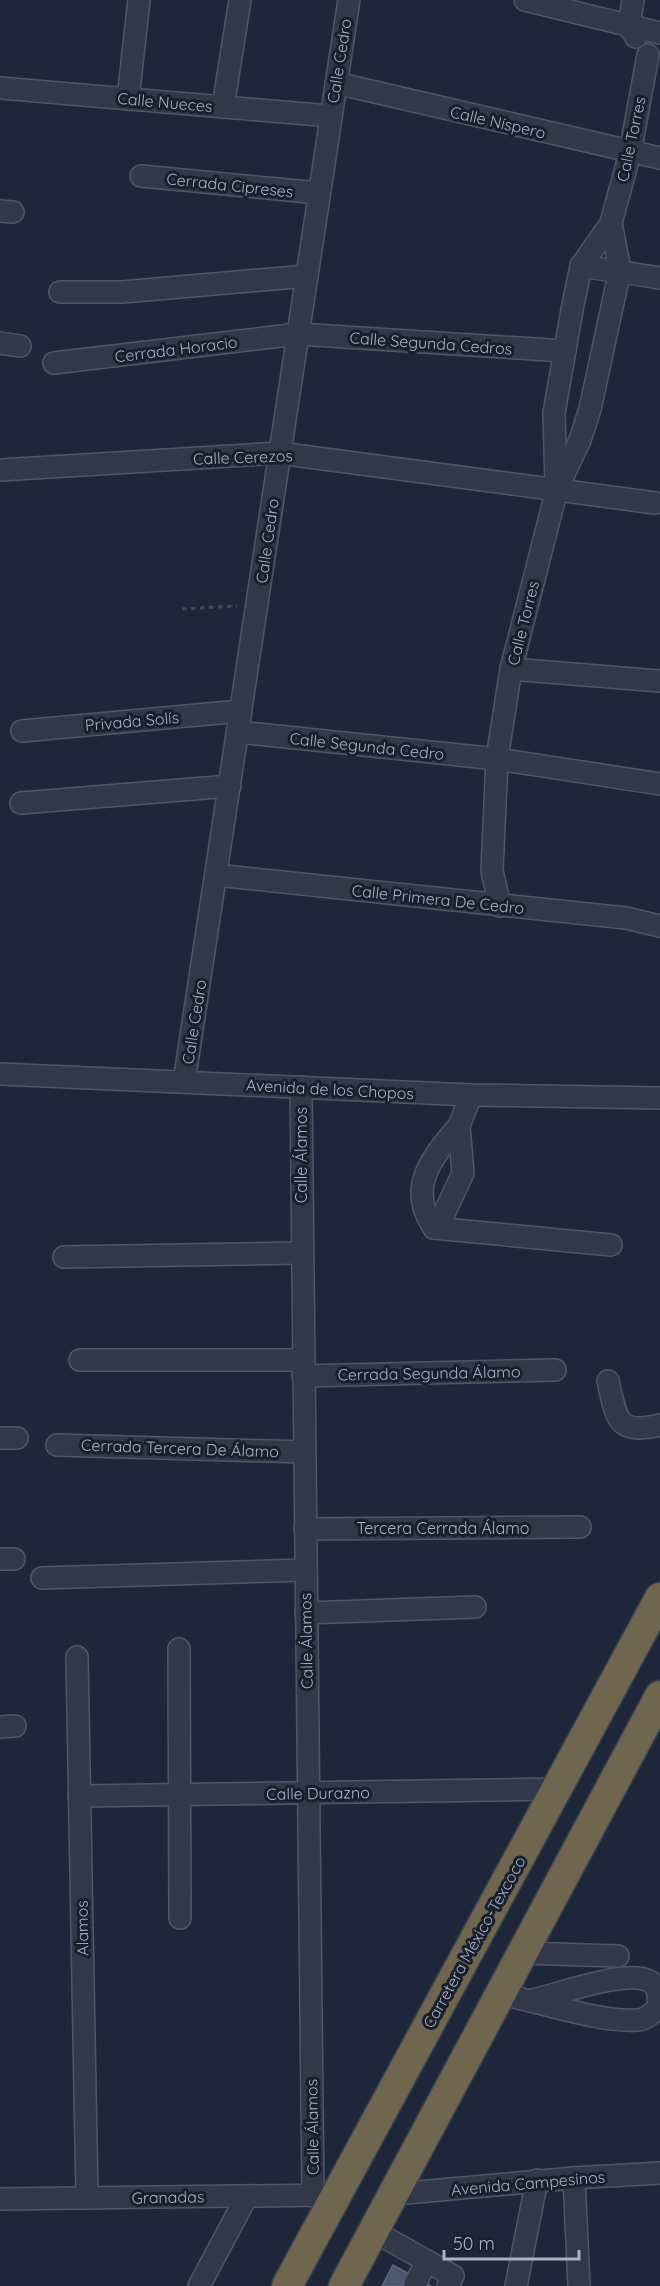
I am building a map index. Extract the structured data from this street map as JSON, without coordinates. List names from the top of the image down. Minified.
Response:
{"streets":{"highway":["Carretera México-Texcoco"],"street":["Calle Cedro","Calle Nueces","Calle Níspero","Calle Torres","Cerrada Cipreses","Calle Segunda Cedros","Cerrada Horacio","Calle Cerezos","Privada Solís","Calle Segunda Cedro","Calle Primera De Cedro","Avenida de los Chopos","Calle Álamos","Cerrada Segunda Álamo","Cerrada Tercera De Álamo","Tercera Cerrada Álamo","Calle Durazno","Alamos","Avenida Campesinos","Granadas"]},"crossings":[["Calle Cedro","Calle Nueces"],["Calle Cedro","Calle Níspero"],["Calle Cedro","Cerrada Cipreses"],["Calle Cedro","Calle Segunda Cedros"],["Calle Cedro","Cerrada Horacio"],["Calle Cedro","Calle Cerezos"],["Calle Cedro","Privada Solís"],["Calle Cedro","Calle Segunda Cedro"],["Calle Cedro","Calle Primera De Cedro"],["Calle Cedro","Avenida de los Chopos"],["Calle Níspero","Calle Torres"],["Calle Torres","Calle Segunda Cedros"],["Calle Torres","Calle Cerezos"],["Calle Torres","Calle Segunda Cedro"],["Calle Torres","Calle Primera De Cedro"],["Calle Segunda Cedros","Cerrada Horacio"],["Privada Solís","Calle Segunda Cedro"],["Avenida de los Chopos","Calle Álamos"],["Calle Álamos","Cerrada Segunda Álamo"],["Calle Álamos","Cerrada Tercera De Álamo"],["Calle Álamos","Tercera Cerrada Álamo"],["Calle Álamos","Calle Durazno"],["Calle Álamos","Carretera México-Texcoco"],["Calle Álamos","Granadas"],["Calle Durazno","Alamos"],["Calle Durazno","Carretera México-Texcoco"],["Alamos","Granadas"],["Carretera México-Texcoco","Granadas"]],"scale_bar":"50 m"}
